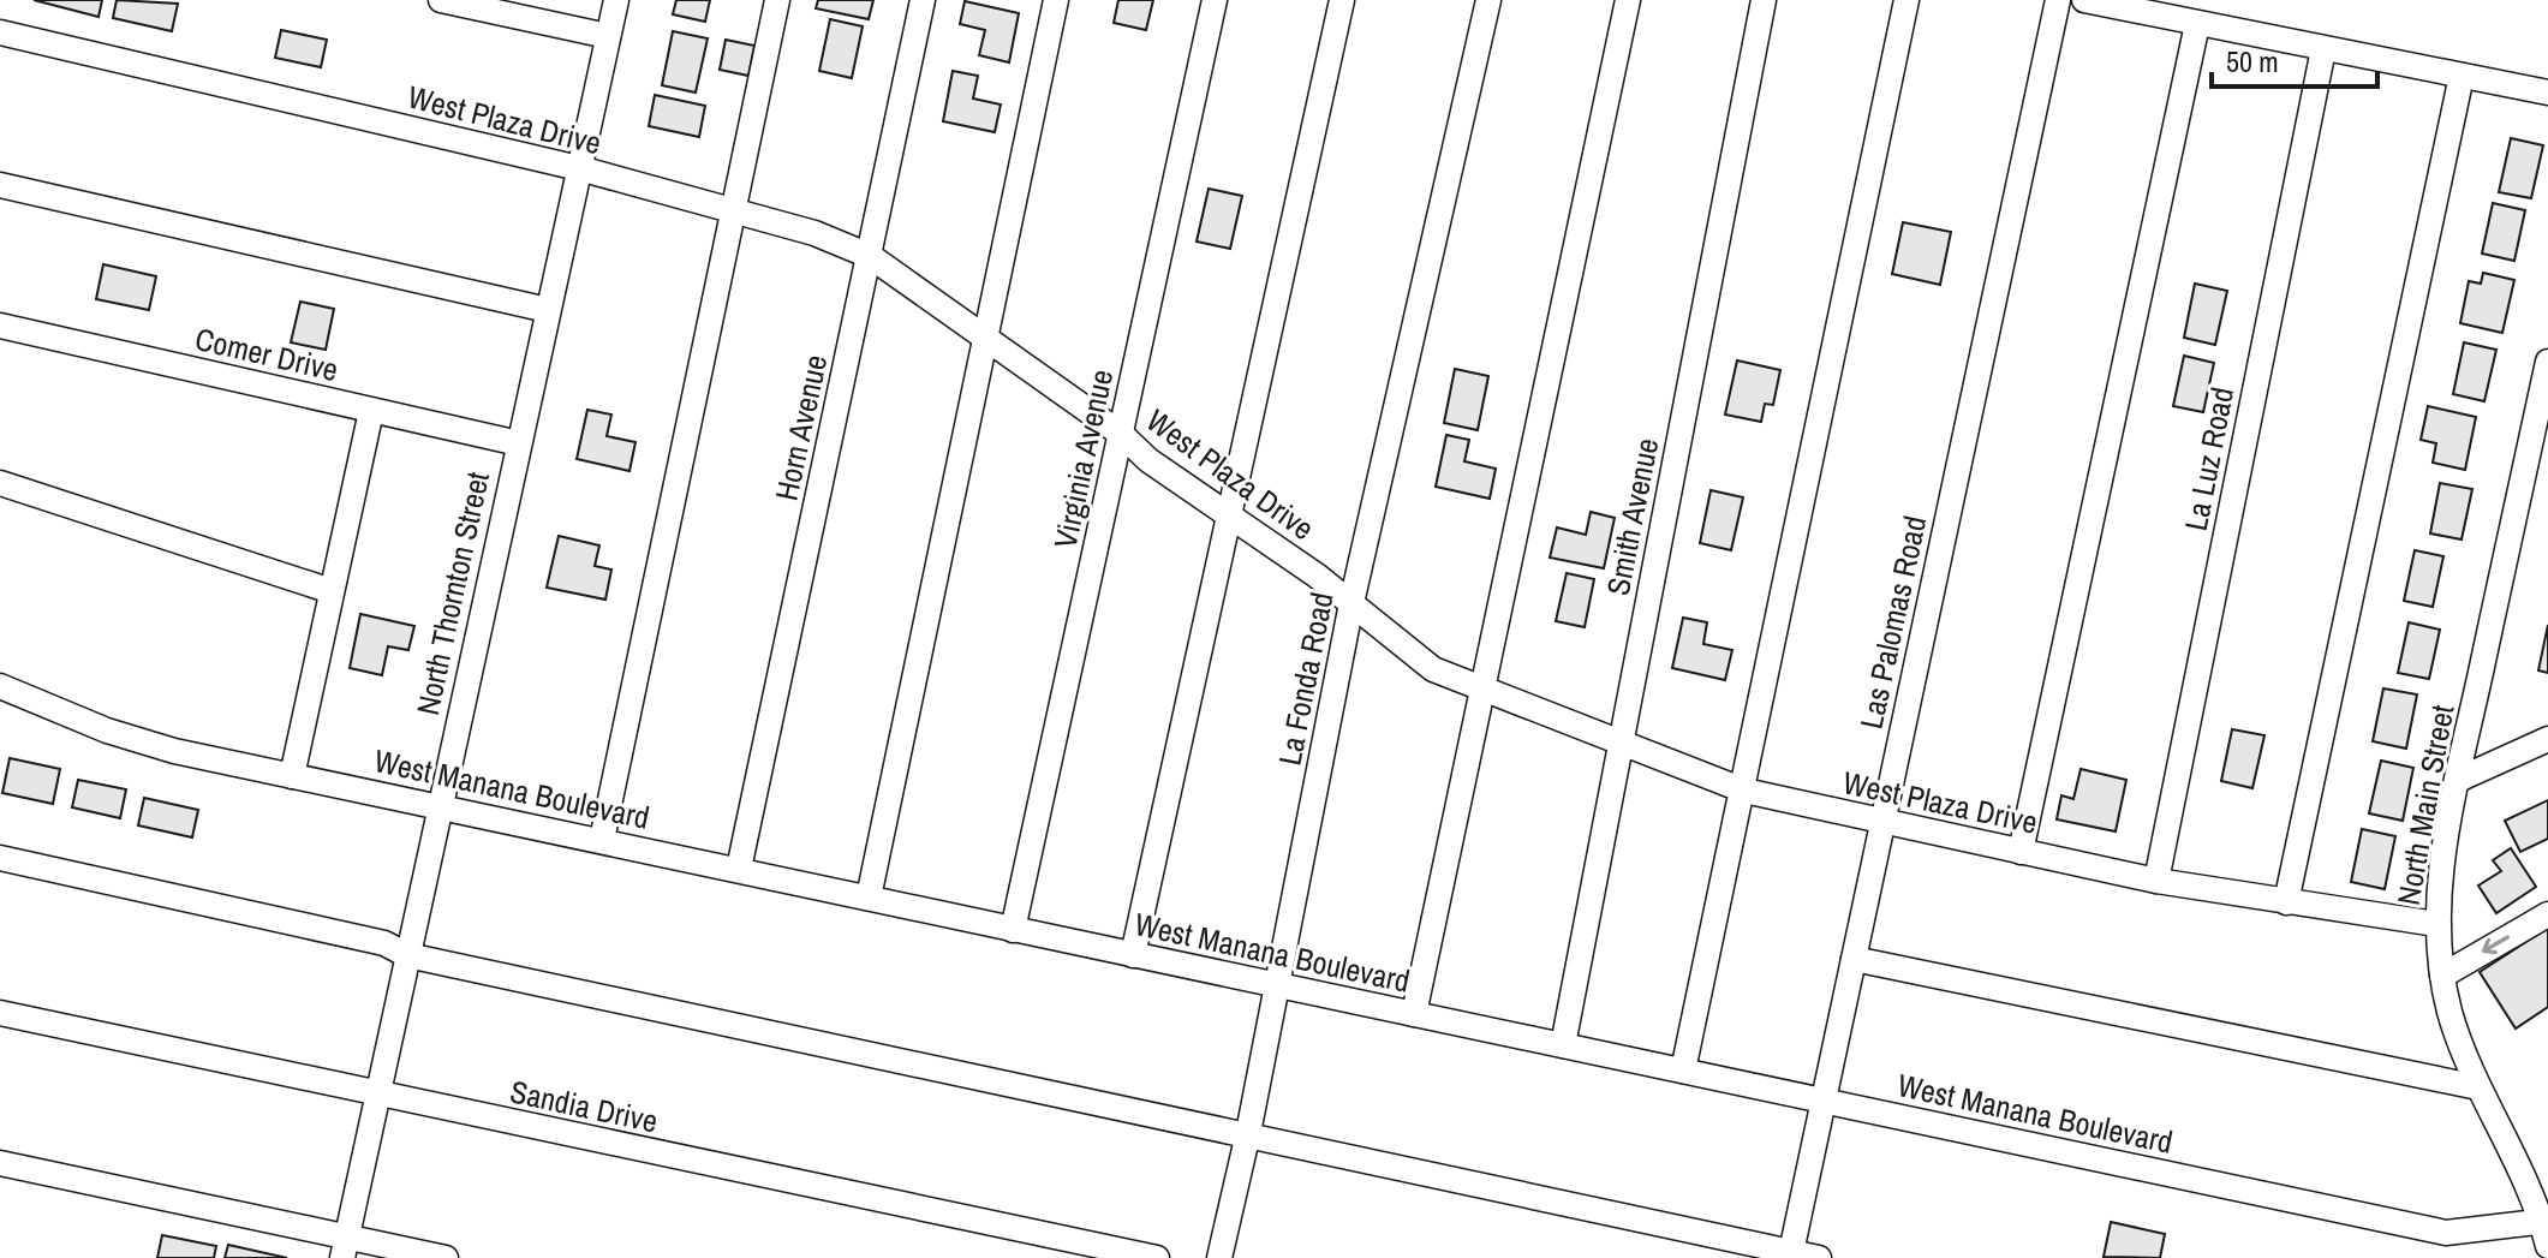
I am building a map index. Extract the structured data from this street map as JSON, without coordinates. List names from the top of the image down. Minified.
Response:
{"streets":{"street":["West Plaza Drive","Comer Drive","Horn Avenue","Virginia Avenue","La Luz Road","Smith Avenue","North Thornton Street","Las Palomas Road","La Fonda Road","West Manana Boulevard","North Main Street","Sandia Drive"]},"crossings":[["West Plaza Drive","Horn Avenue"],["West Plaza Drive","Virginia Avenue"],["West Plaza Drive","La Luz Road"],["West Plaza Drive","Smith Avenue"],["West Plaza Drive","North Thornton Street"],["West Plaza Drive","Las Palomas Road"],["West Plaza Drive","La Fonda Road"],["West Plaza Drive","North Main Street"],["Comer Drive","North Thornton Street"],["Horn Avenue","West Manana Boulevard"],["Virginia Avenue","West Manana Boulevard"],["Smith Avenue","West Manana Boulevard"],["North Thornton Street","West Manana Boulevard"],["North Thornton Street","Sandia Drive"],["Las Palomas Road","West Manana Boulevard"],["La Fonda Road","West Manana Boulevard"],["West Manana Boulevard","North Main Street"]],"scale_bar":"50 m"}
